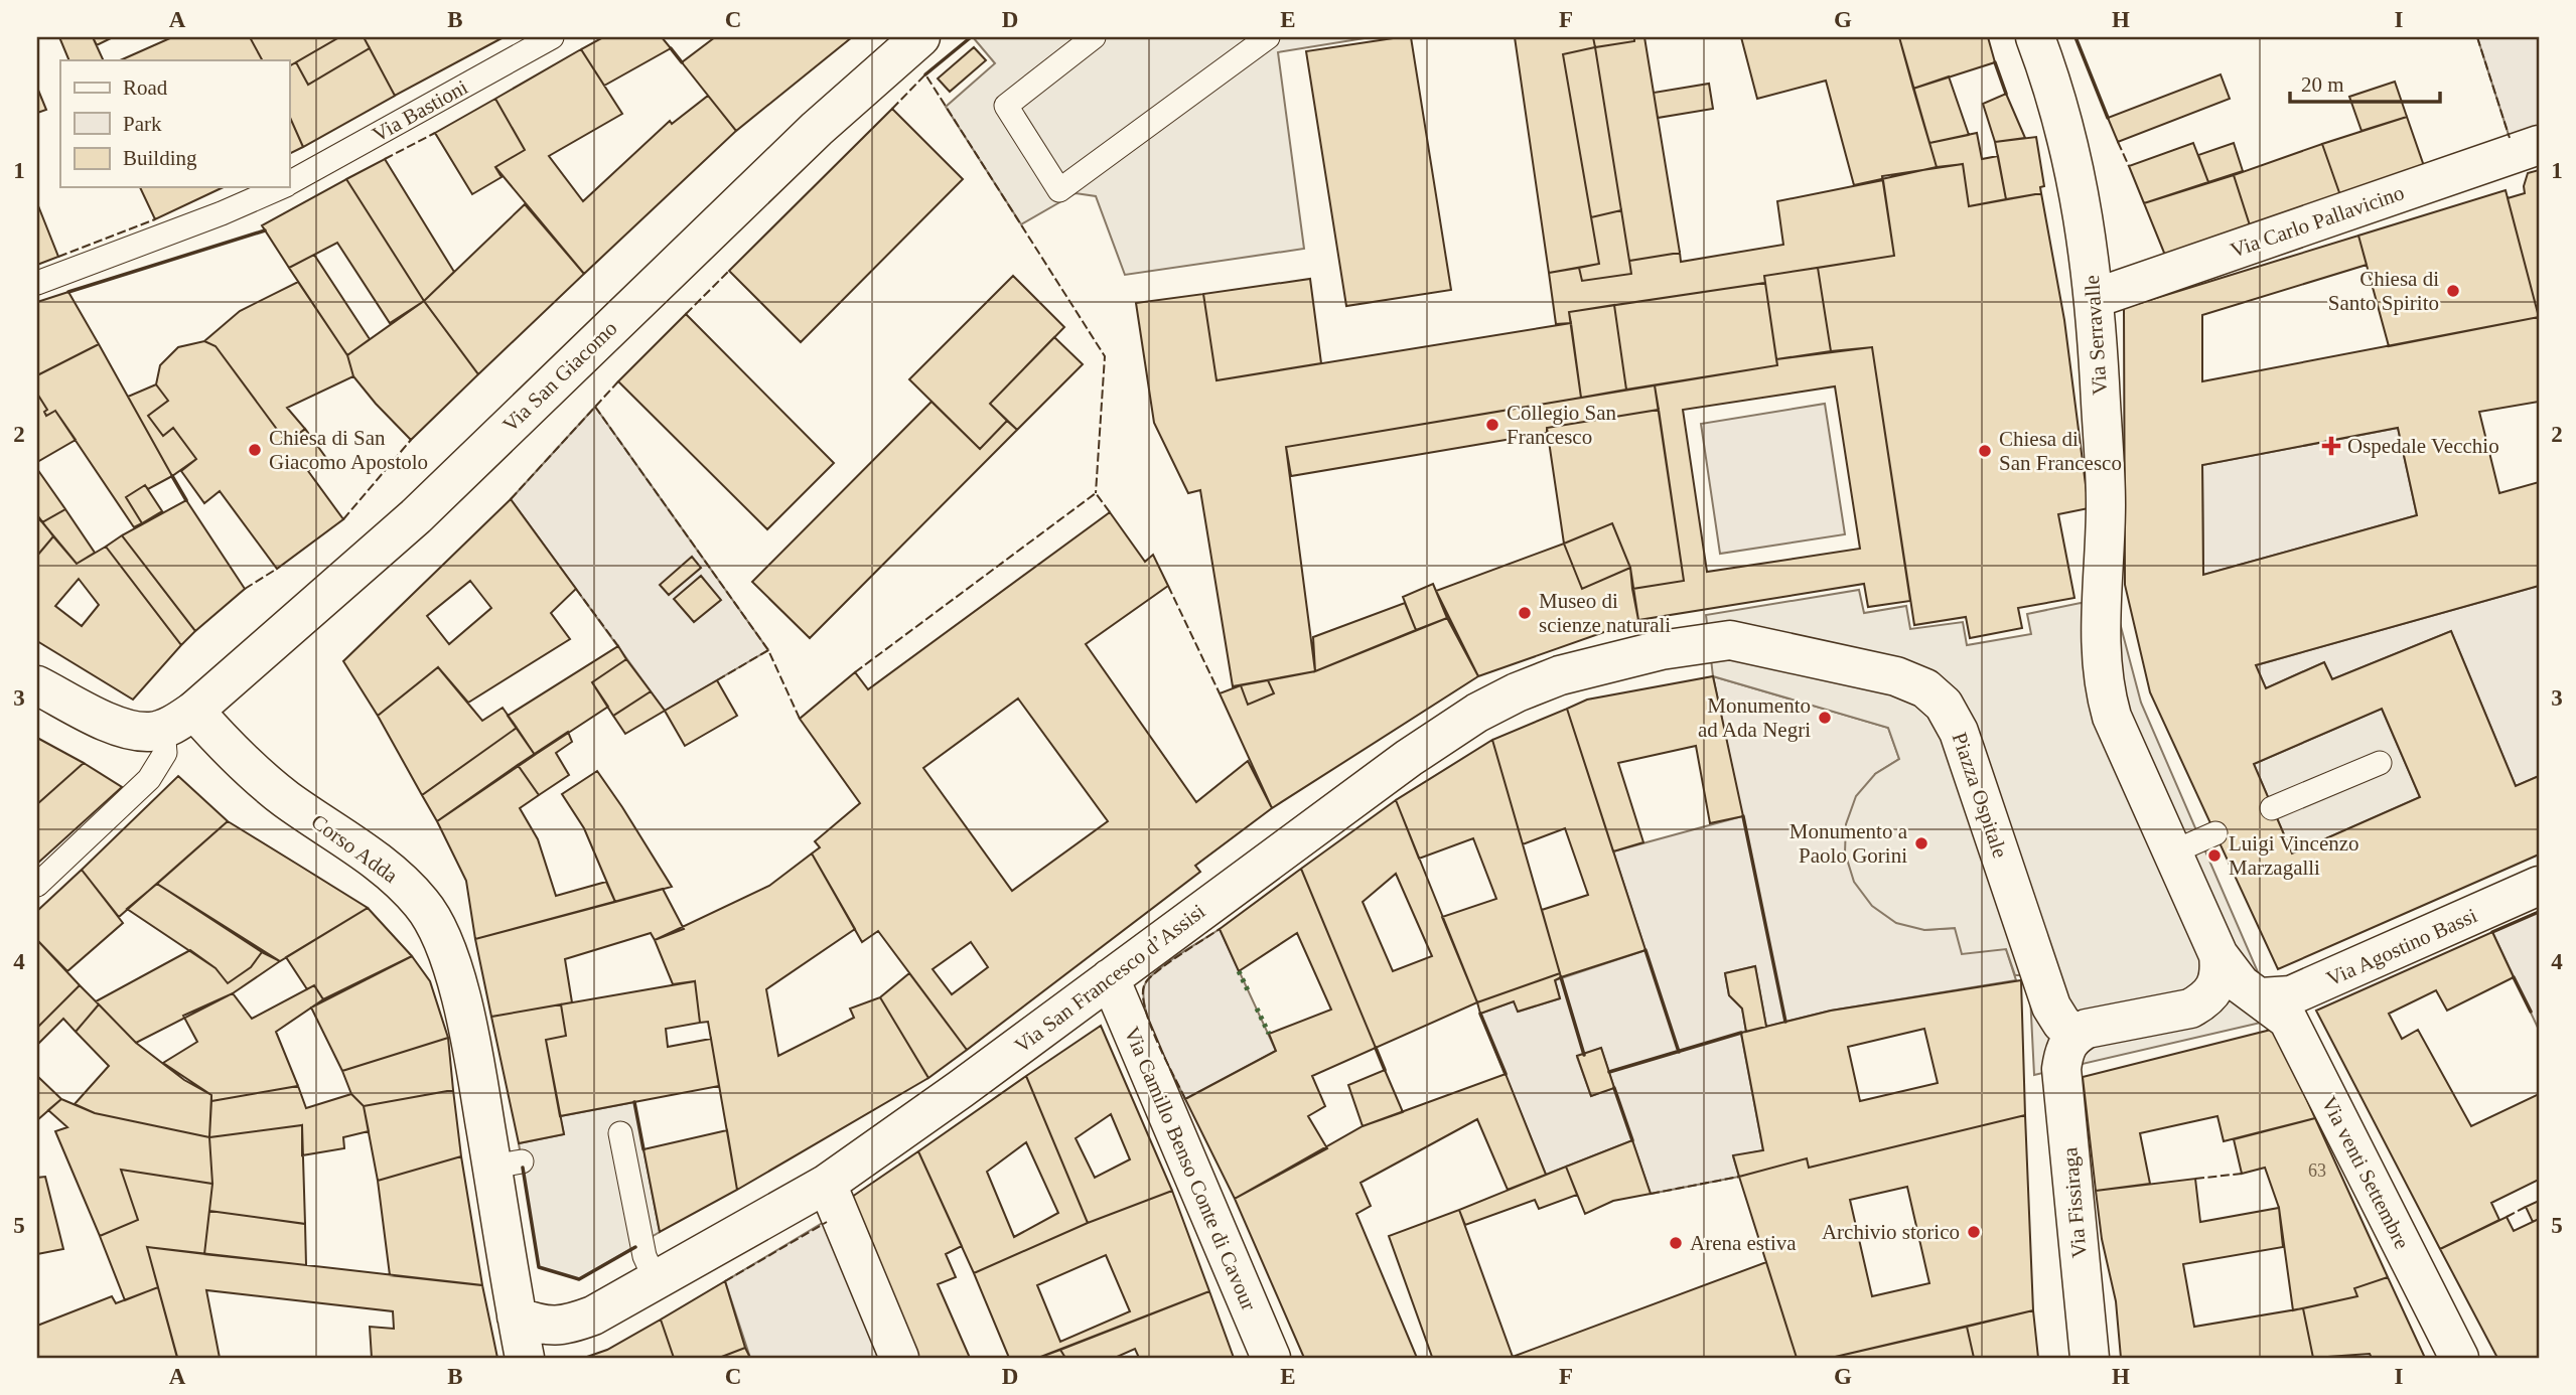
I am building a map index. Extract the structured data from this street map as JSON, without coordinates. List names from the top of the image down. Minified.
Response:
{"streets":{"street":["Via Carlo Pallavicino","Via Serravalle","Via San Giacomo","Piazza Ospitale","Corso Adda","Via Agostino Bassi","Via San Francesco d’Assisi","Via Camillo Benso Conte di Cavour","Via venti Settembre","Via Fissiraga"],"lane":["Via Bastioni"]},"crossings":[["Via Carlo Pallavicino","Via Serravalle"],["Via San Giacomo","Corso Adda"],["Piazza Ospitale","Via San Francesco d’Assisi"],["Piazza Ospitale","Via Fissiraga"],["Corso Adda","Via San Francesco d’Assisi"],["Via Agostino Bassi","Via venti Settembre"],["Via San Francesco d’Assisi","Via Camillo Benso Conte di Cavour"]],"places":{"other":["Chiesa di Santo Spirito","Collegio San Francesco","Chiesa di San Giacomo Apostolo","Chiesa di San Francesco","Museo di scienze naturali","Monumento ad Ada Negri","Monumento a Paolo Gorini","Luigi Vincenzo Marzagalli","Archivio storico","Arena estiva"],"health":["Ospedale Vecchio"]},"house_numbers":["63"],"legend":["Road","Park","Building"],"scale_bar":"20 m","grid":{"columns":["A","B","C","D","E","F","G","H","I"],"rows":["1","2","3","4","5"]}}
